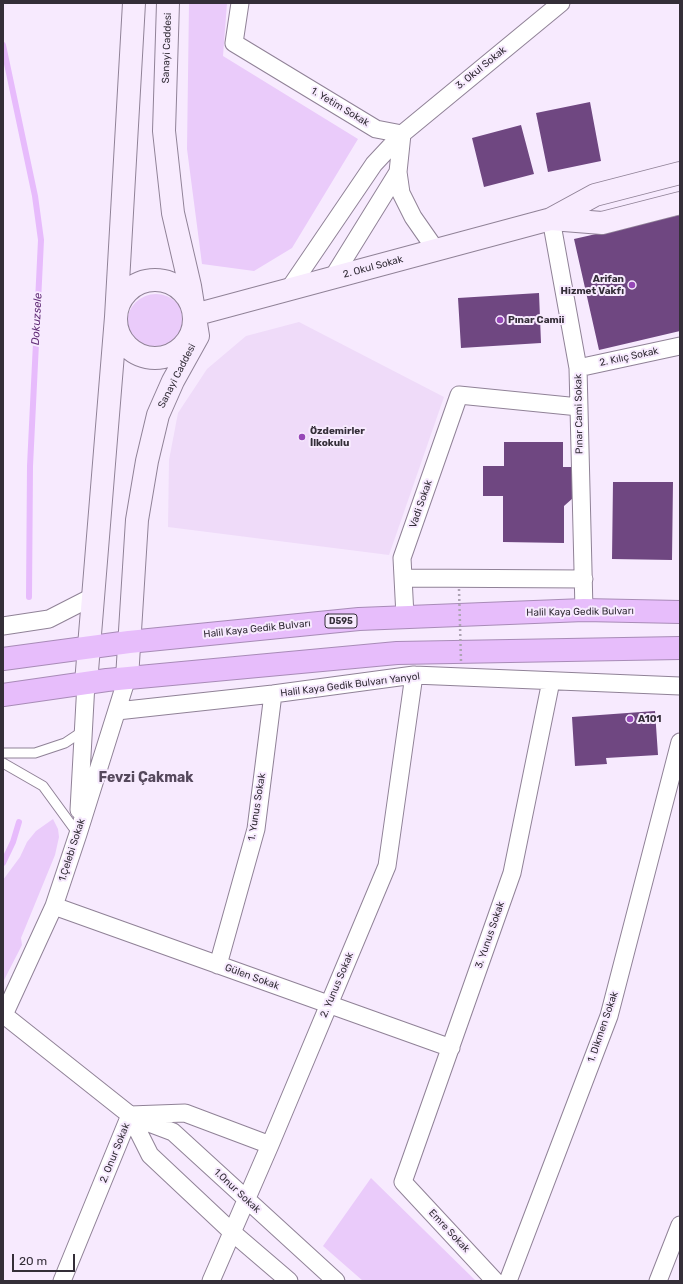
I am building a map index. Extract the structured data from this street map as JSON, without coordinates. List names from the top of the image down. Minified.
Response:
{"streets":{"highway":["Halil Kaya Gedik Bulvarı","D595"],"street":["Sanayi Caddesi","3. Okul Sokak","1. Yetim Sokak","2. Okul Sokak","2. Kılıç Sokak","Pınar Cami Sokak","Vadi Sokak","Halil Kaya Gedik Bulvarı Yanyol","1. Yunus Sokak","1.Çelebi Sokak","3. Yunus Sokak","Gülen Sokak","2. Yunus Sokak","1. Dikmen Sokak","2. Onur Sokak","1.Onur Sokak","Emre Sokak"]},"crossings":[["Sanayi Caddesi","2. Okul Sokak"],["Sanayi Caddesi","Halil Kaya Gedik Bulvarı"],["Sanayi Caddesi","1.Çelebi Sokak"],["3. Okul Sokak","1. Yetim Sokak"],["3. Okul Sokak","2. Okul Sokak"],["2. Okul Sokak","Pınar Cami Sokak"],["2. Kılıç Sokak","Pınar Cami Sokak"],["Pınar Cami Sokak","Vadi Sokak"],["Pınar Cami Sokak","Halil Kaya Gedik Bulvarı"],["Vadi Sokak","Halil Kaya Gedik Bulvarı"],["Halil Kaya Gedik Bulvarı Yanyol","1. Yunus Sokak"],["Halil Kaya Gedik Bulvarı Yanyol","1.Çelebi Sokak"],["Halil Kaya Gedik Bulvarı Yanyol","3. Yunus Sokak"],["Halil Kaya Gedik Bulvarı Yanyol","2. Yunus Sokak"],["1. Yunus Sokak","Gülen Sokak"],["1.Çelebi Sokak","Gülen Sokak"],["1.Çelebi Sokak","1.Onur Sokak"],["3. Yunus Sokak","Gülen Sokak"],["3. Yunus Sokak","Emre Sokak"],["Gülen Sokak","2. Yunus Sokak"],["2. Yunus Sokak","2. Onur Sokak"],["2. Yunus Sokak","1.Onur Sokak"],["2. Onur Sokak","1.Onur Sokak"]],"districts":["Fevzi Çakmak"],"water":["Dokuzsele"],"places":["Arifan Hizmet Vakfı","Pınar Camii","Özdemirler İlkokulu","A101"],"scale_bar":"20 m"}
